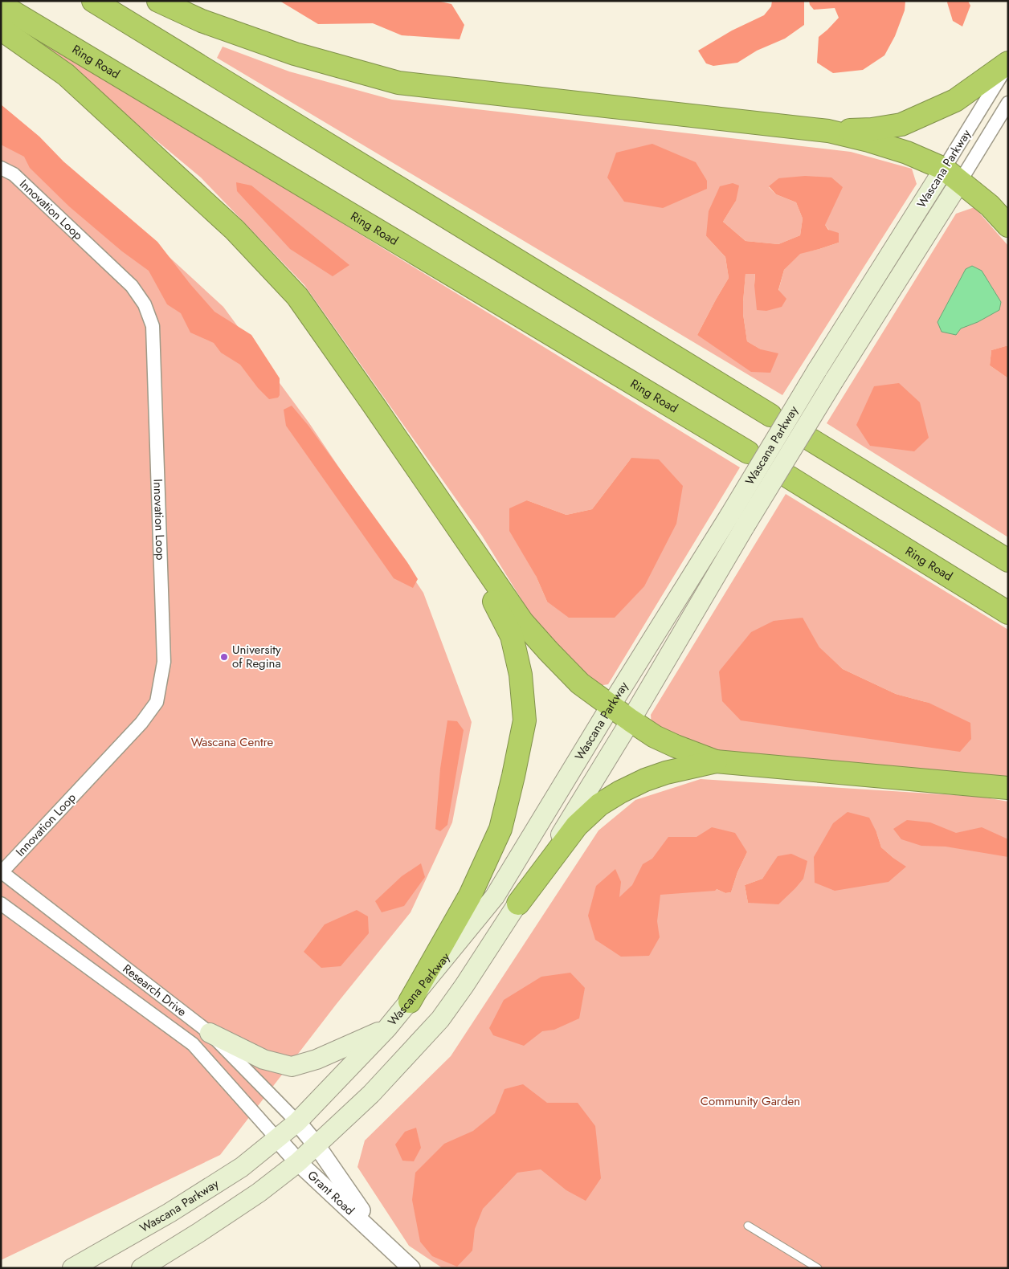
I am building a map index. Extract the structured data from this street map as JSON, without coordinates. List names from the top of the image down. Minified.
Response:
{"streets":{"highway":["Ring Road"],"main road":["Wascana Parkway"],"street":["Innovation Loop","Research Drive","Grant Road"]},"crossings":[["Wascana Parkway","Research Drive"],["Wascana Parkway","Grant Road"],["Innovation Loop","Research Drive"],["Research Drive","Grant Road"]],"parks":["Wascana Centre","Community Garden"],"places":["University of Regina"]}
